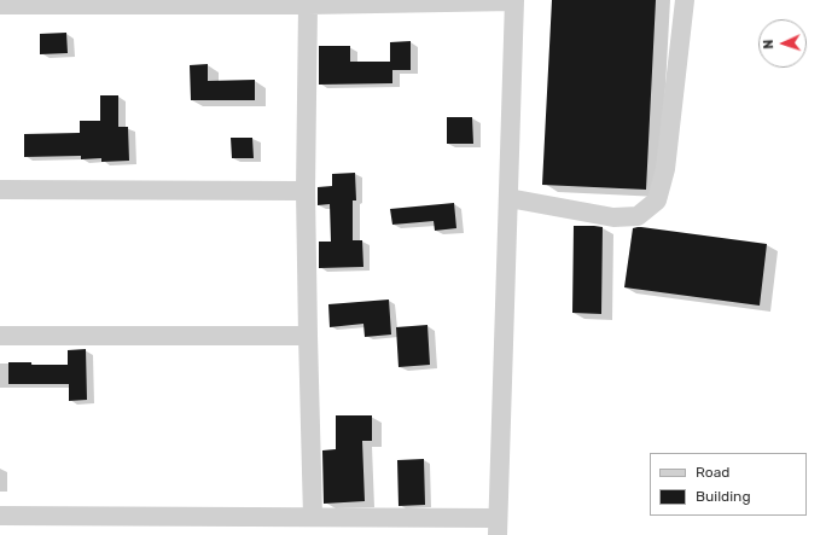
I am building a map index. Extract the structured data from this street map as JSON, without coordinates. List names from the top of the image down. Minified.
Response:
{"legend":["Road","Building"],"north":"left"}
